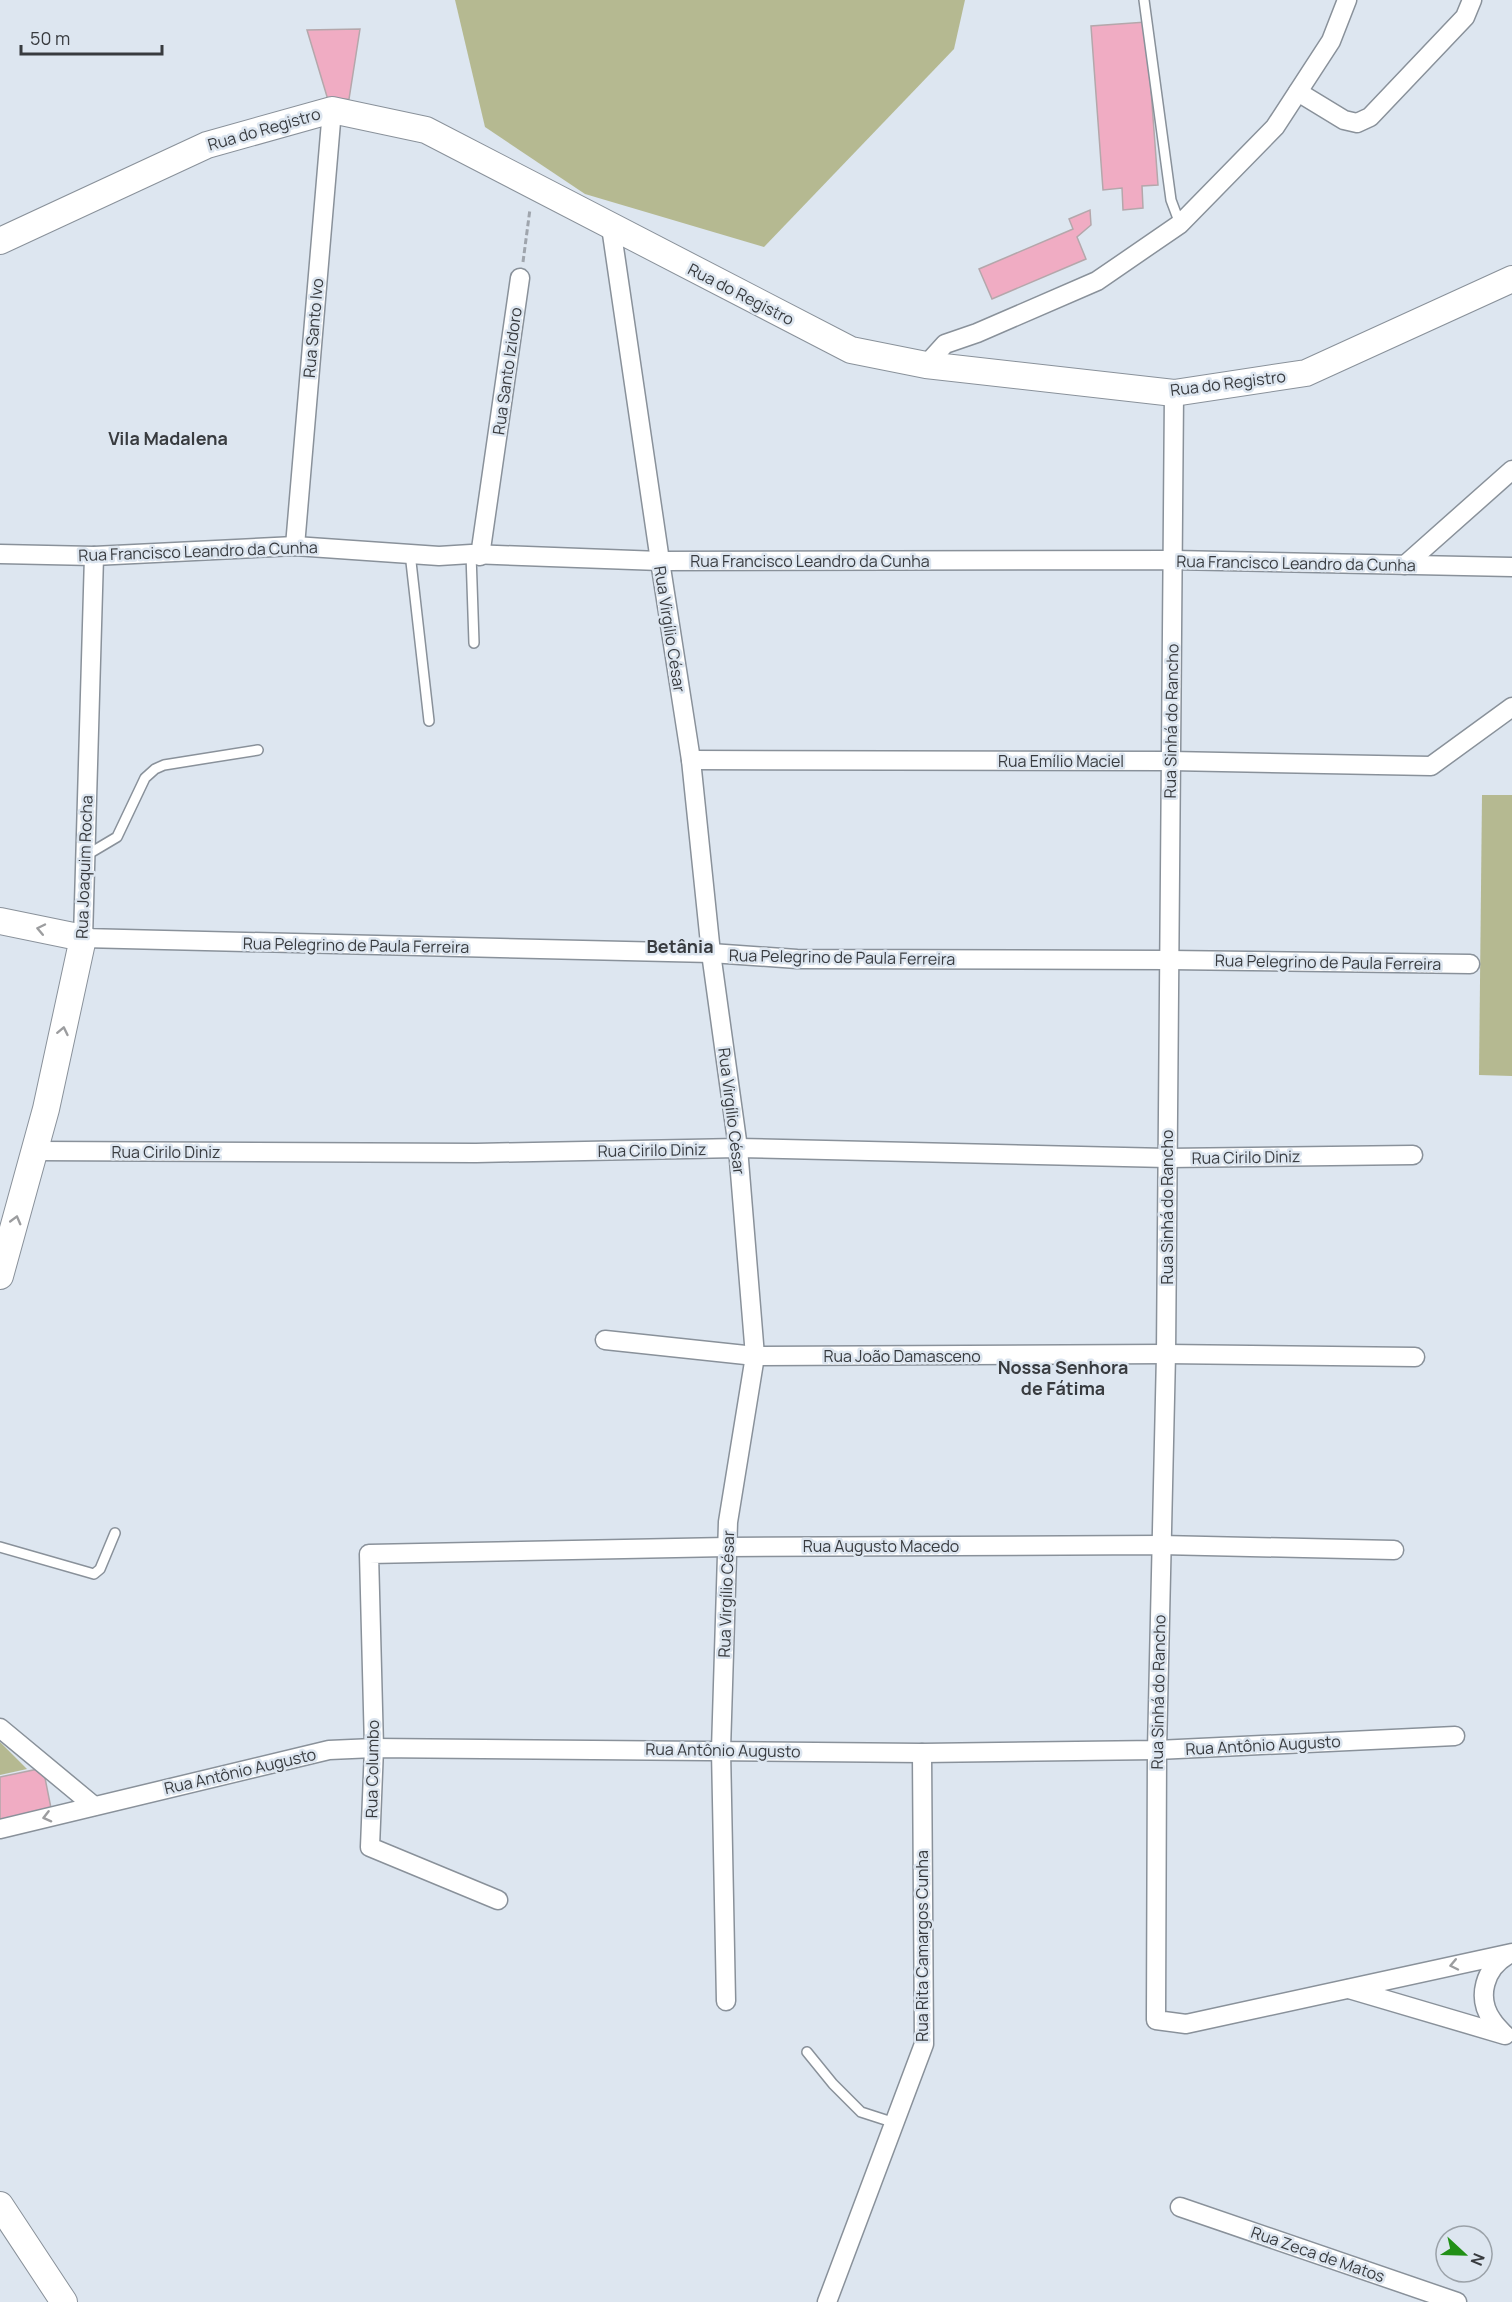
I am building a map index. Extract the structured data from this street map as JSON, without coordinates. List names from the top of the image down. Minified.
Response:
{"streets":{"main road":["Rua do Registro","Rua Joaquim Rocha","Rua Pelegrino de Paula Ferreira"],"street":["Rua Santo Ivo","Rua Santo Izidoro","Rua Francisco Leandro da Cunha","Rua Virgílio César","Rua Sinhá do Rancho","Rua Emílio Maciel","Rua Cirilo Diniz","Rua João Damasceno","Rua Augusto Macedo","Rua Antônio Augusto","Rua Columbo","Rua Rita Camargos Cunha","Rua Zeca de Matos"]},"crossings":[["Rua do Registro","Rua Santo Ivo"],["Rua do Registro","Rua Virgílio César"],["Rua do Registro","Rua Sinhá do Rancho"],["Rua Santo Ivo","Rua Francisco Leandro da Cunha"],["Rua Santo Izidoro","Rua Francisco Leandro da Cunha"],["Rua Francisco Leandro da Cunha","Rua Virgílio César"],["Rua Francisco Leandro da Cunha","Rua Sinhá do Rancho"],["Rua Francisco Leandro da Cunha","Rua Joaquim Rocha"],["Rua Virgílio César","Rua Emílio Maciel"],["Rua Virgílio César","Rua Pelegrino de Paula Ferreira"],["Rua Virgílio César","Rua Cirilo Diniz"],["Rua Virgílio César","Rua João Damasceno"],["Rua Virgílio César","Rua Augusto Macedo"],["Rua Virgílio César","Rua Antônio Augusto"],["Rua Sinhá do Rancho","Rua Emílio Maciel"],["Rua Sinhá do Rancho","Rua Pelegrino de Paula Ferreira"],["Rua Sinhá do Rancho","Rua Cirilo Diniz"],["Rua Sinhá do Rancho","Rua João Damasceno"],["Rua Sinhá do Rancho","Rua Augusto Macedo"],["Rua Sinhá do Rancho","Rua Antônio Augusto"],["Rua Joaquim Rocha","Rua Pelegrino de Paula Ferreira"],["Rua Joaquim Rocha","Rua Cirilo Diniz"],["Rua Augusto Macedo","Rua Columbo"],["Rua Antônio Augusto","Rua Columbo"],["Rua Antônio Augusto","Rua Rita Camargos Cunha"]],"one_way":["Rua Joaquim Rocha"],"districts":["Vila Madalena","Betânia","Nossa Senhora de Fátima"],"scale_bar":"50 m","north":"right"}
